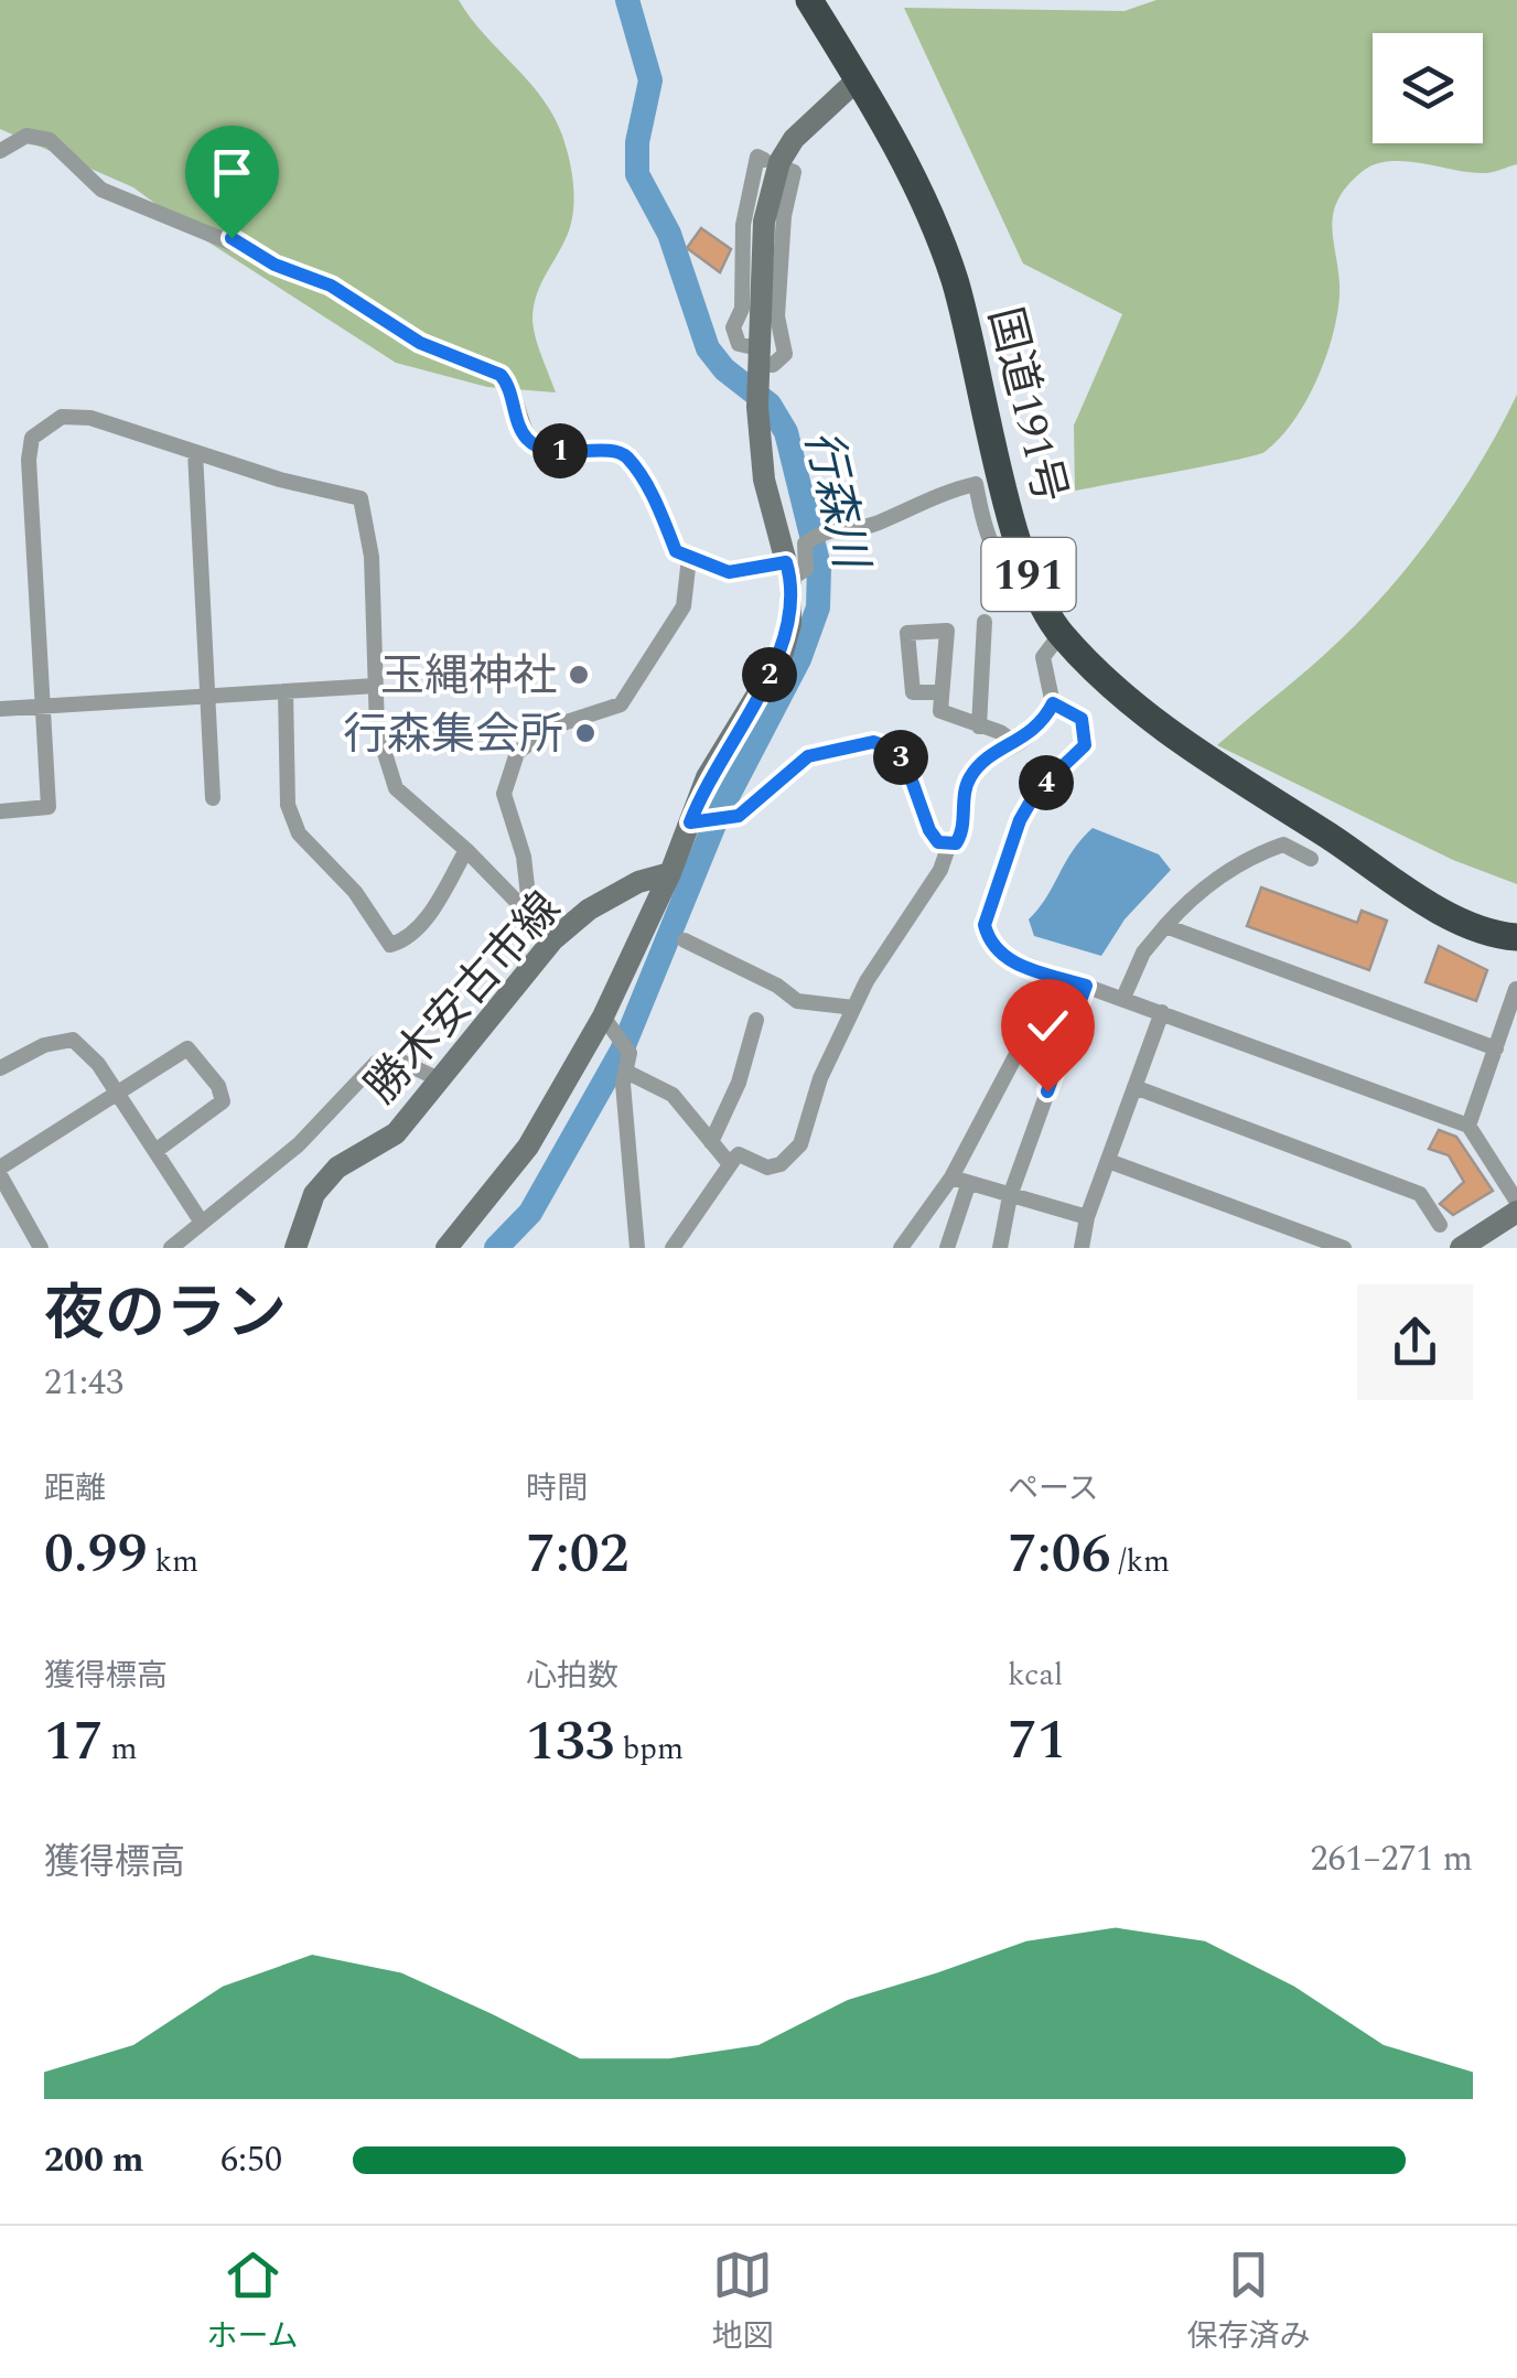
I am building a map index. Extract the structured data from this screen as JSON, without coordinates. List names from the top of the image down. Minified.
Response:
{"streets":{"highway":["国道191号","191"],"main road":["勝木安古市線"]},"water":["行森川"],"places":["玉縄神社","行森集会所"],"page":{"pins":["1","2","3","4"],"heading":["夜のラン","21:43"],"stats":[["距離","0.99 km"],["時間","7:02"],["ペース","7:06 /km"],["獲得標高","17 m"],["心拍数","133 bpm"],["kcal","71"]],"chart":["獲得標高","261–271 m"],"list":[{"name":"200 m","note":"6:50"}],"tabs":["ホーム","地図","保存済み"]}}
